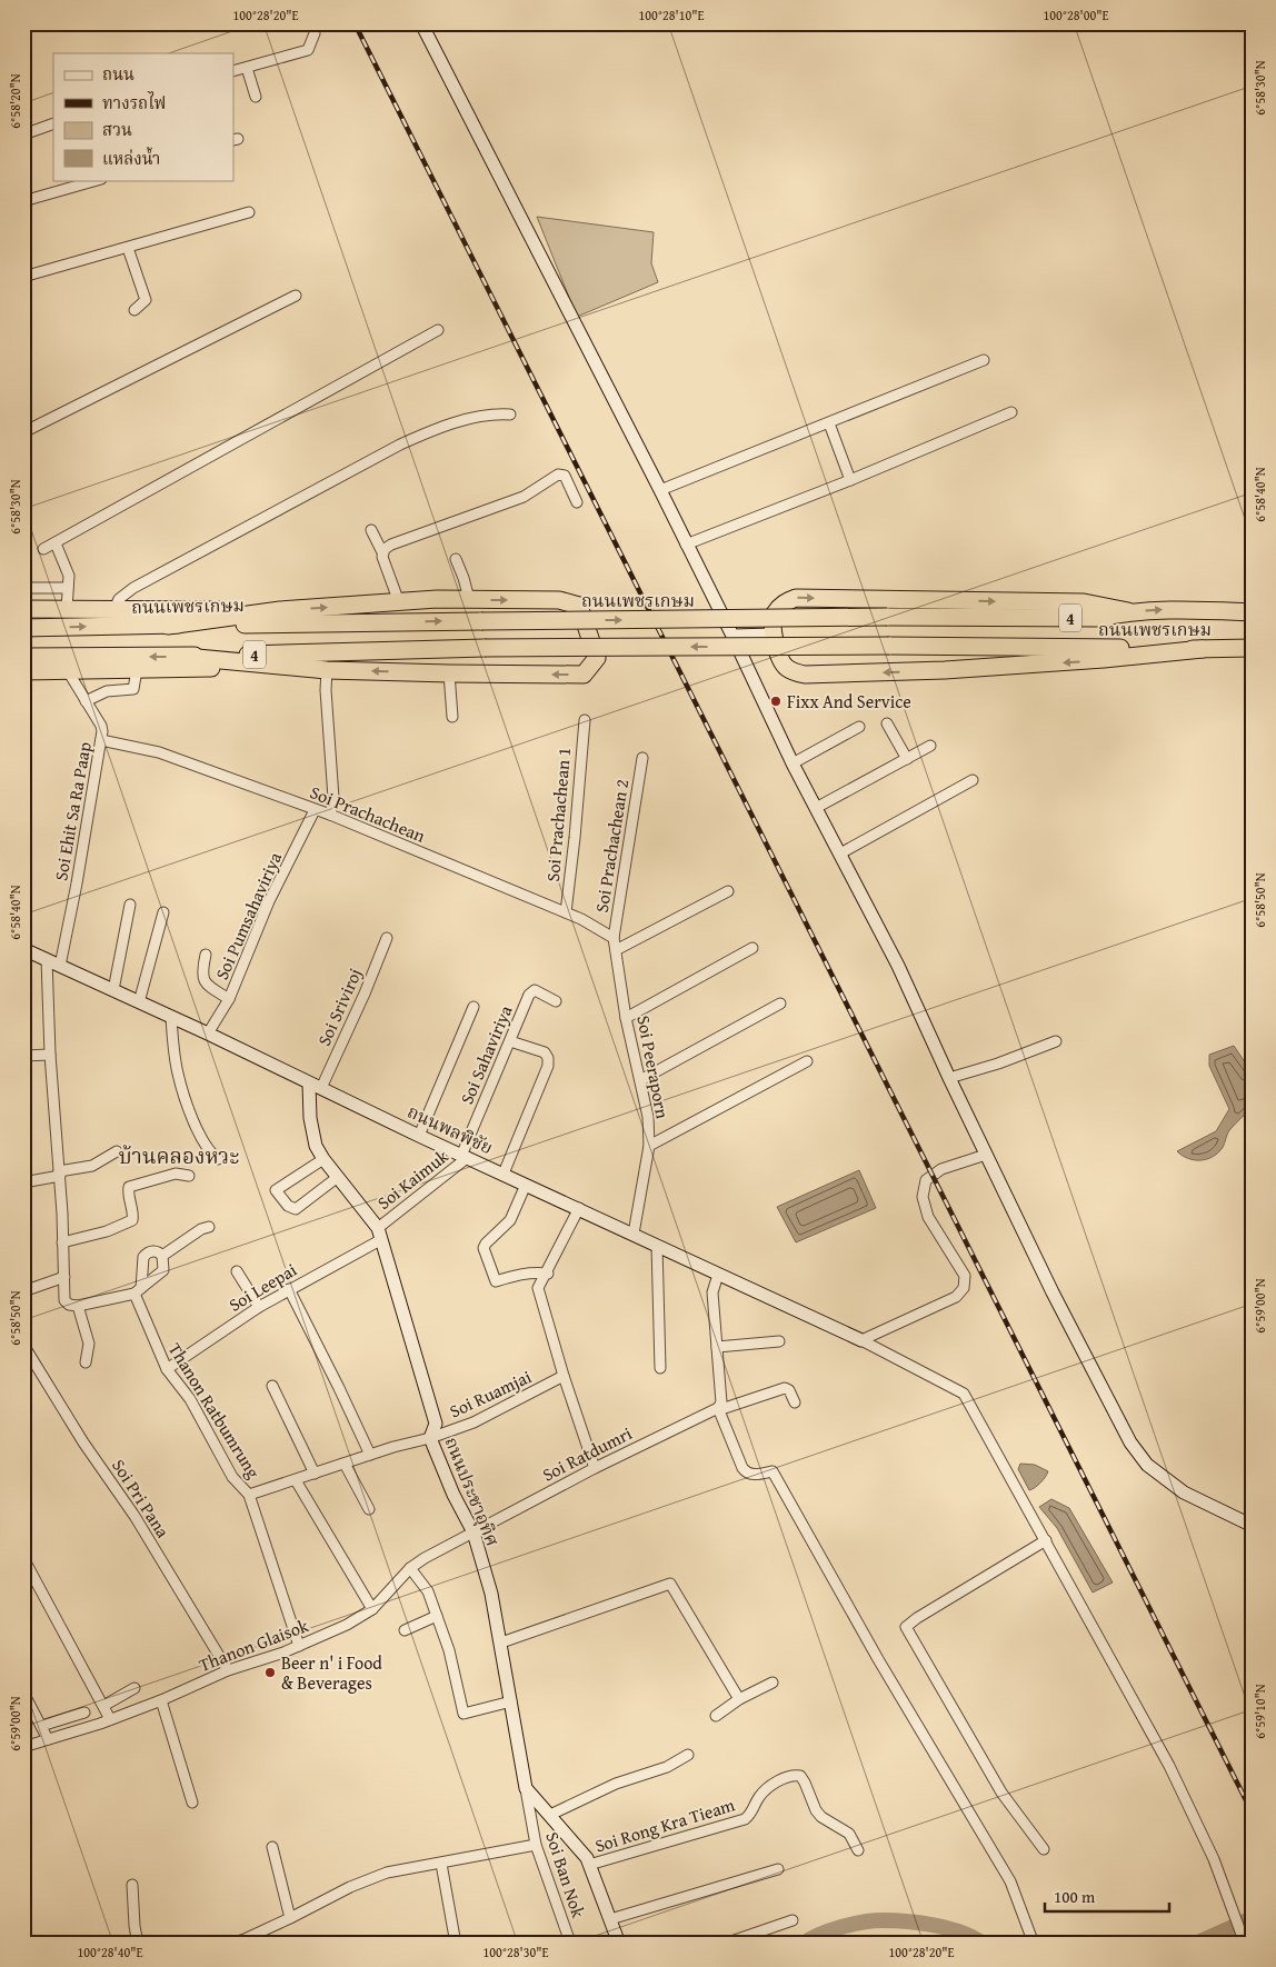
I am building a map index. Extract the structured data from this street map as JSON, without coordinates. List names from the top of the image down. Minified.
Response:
{"streets":{"highway":["ถนนเพชรเกษม","4"],"street":["Soi Ehit Sa Ra Paap","Soi Prachachean","Soi Prachachean 1","Soi Prachachean 2","Soi Pumsahaviriya","Soi Sriviroj","Soi Sahaviriya","Soi Peeraporn","ถนนพลพิชัย","Soi Kaimuk","Soi Leepai","Soi Ruamjai","Thanon Ratbumrung","Soi Ratdumri","ถนนประชาอุทิศ","Soi Pri Pana","Thanon Glaisok","Soi Rong Kra Tieam","Soi Ban Nok"]},"crossings":[["Soi Ehit Sa Ra Paap","Soi Prachachean"],["Soi Ehit Sa Ra Paap","ถนนพลพิชัย"],["Soi Prachachean","Soi Prachachean 1"],["Soi Prachachean","Soi Prachachean 2"],["Soi Prachachean","Soi Pumsahaviriya"],["Soi Prachachean","Soi Peeraporn"],["Soi Prachachean 2","Soi Peeraporn"],["Soi Pumsahaviriya","ถนนพลพิชัย"],["Soi Sriviroj","ถนนพลพิชัย"],["Soi Sriviroj","ถนนประชาอุทิศ"],["Soi Sahaviriya","ถนนพลพิชัย"],["Soi Sahaviriya","Soi Kaimuk"],["Soi Peeraporn","ถนนพลพิชัย"],["ถนนพลพิชัย","Soi Kaimuk"],["ถนนพลพิชัย","ถนนประชาอุทิศ"],["Soi Kaimuk","Soi Leepai"],["Soi Kaimuk","ถนนประชาอุทิศ"],["Soi Leepai","Thanon Ratbumrung"],["Soi Leepai","ถนนประชาอุทิศ"],["Soi Ruamjai","Thanon Ratbumrung"],["Soi Ruamjai","ถนนประชาอุทิศ"],["Soi Ratdumri","ถนนประชาอุทิศ"],["Soi Ratdumri","Thanon Glaisok"],["ถนนประชาอุทิศ","Thanon Glaisok"],["ถนนประชาอุทิศ","Soi Ban Nok"],["Soi Pri Pana","Thanon Glaisok"]],"districts":["บ้านคลองหวะ"],"places":["Fixx And Service","Beer n' i Food & Beverages"],"legend":["ถนน","ทางรถไฟ","สวน","แหล่งน้ำ"],"scale_bar":"100 m","coordinates":["100°28'20\"E","100°28'10\"E","100°28'00\"E","6°58'30\"N","6°58'20\"N","6°58'40\"N","6°58'50\"N","6°59'00\"N","6°59'10\"N","100°28'40\"E","100°28'30\"E"]}
